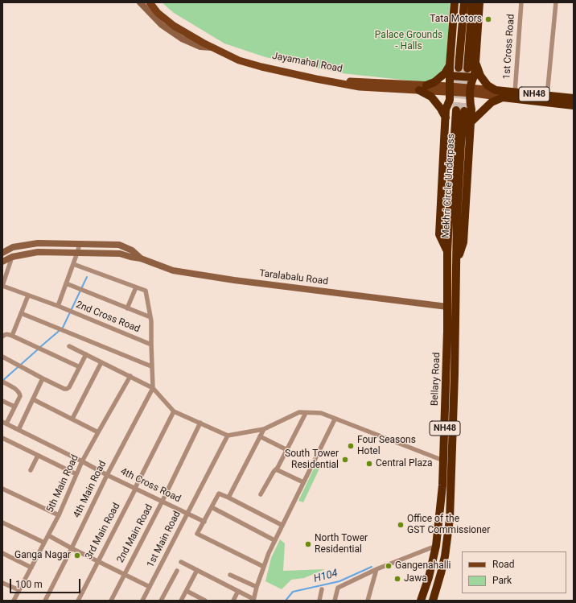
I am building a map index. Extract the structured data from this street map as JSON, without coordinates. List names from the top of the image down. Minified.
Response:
{"streets":{"highway":["NH48","Mekhri Circle Underpass","Bellary Road"],"main road":["Jayamahal Road","Taralabalu Road"],"street":["1st Cross Road","2nd Cross Road","5th Main Road","4th Cross Road","4th Main Road","3rd Main Road","2nd Main Road","1st Main Road"]},"crossings":[["1st Cross Road","NH48"],["Jayamahal Road","NH48"],["NH48","Mekhri Circle Underpass"],["NH48","Bellary Road"],["Mekhri Circle Underpass","Bellary Road"],["Taralabalu Road","2nd Cross Road"],["Taralabalu Road","Bellary Road"],["5th Main Road","4th Cross Road"],["4th Cross Road","4th Main Road"],["4th Cross Road","3rd Main Road"],["4th Cross Road","2nd Main Road"],["4th Cross Road","1st Main Road"]],"water":["H104"],"parks":["Palace Grounds - Halls"],"places":["Tata Motors","Four Seasons Hotel","South Tower Residential","Central Plaza","Office of the GST Commissioner","North Tower Residential","Ganga Nagar","Gangenahalli","Jawa"],"legend":["Road","Park"],"scale_bar":"100 m"}
